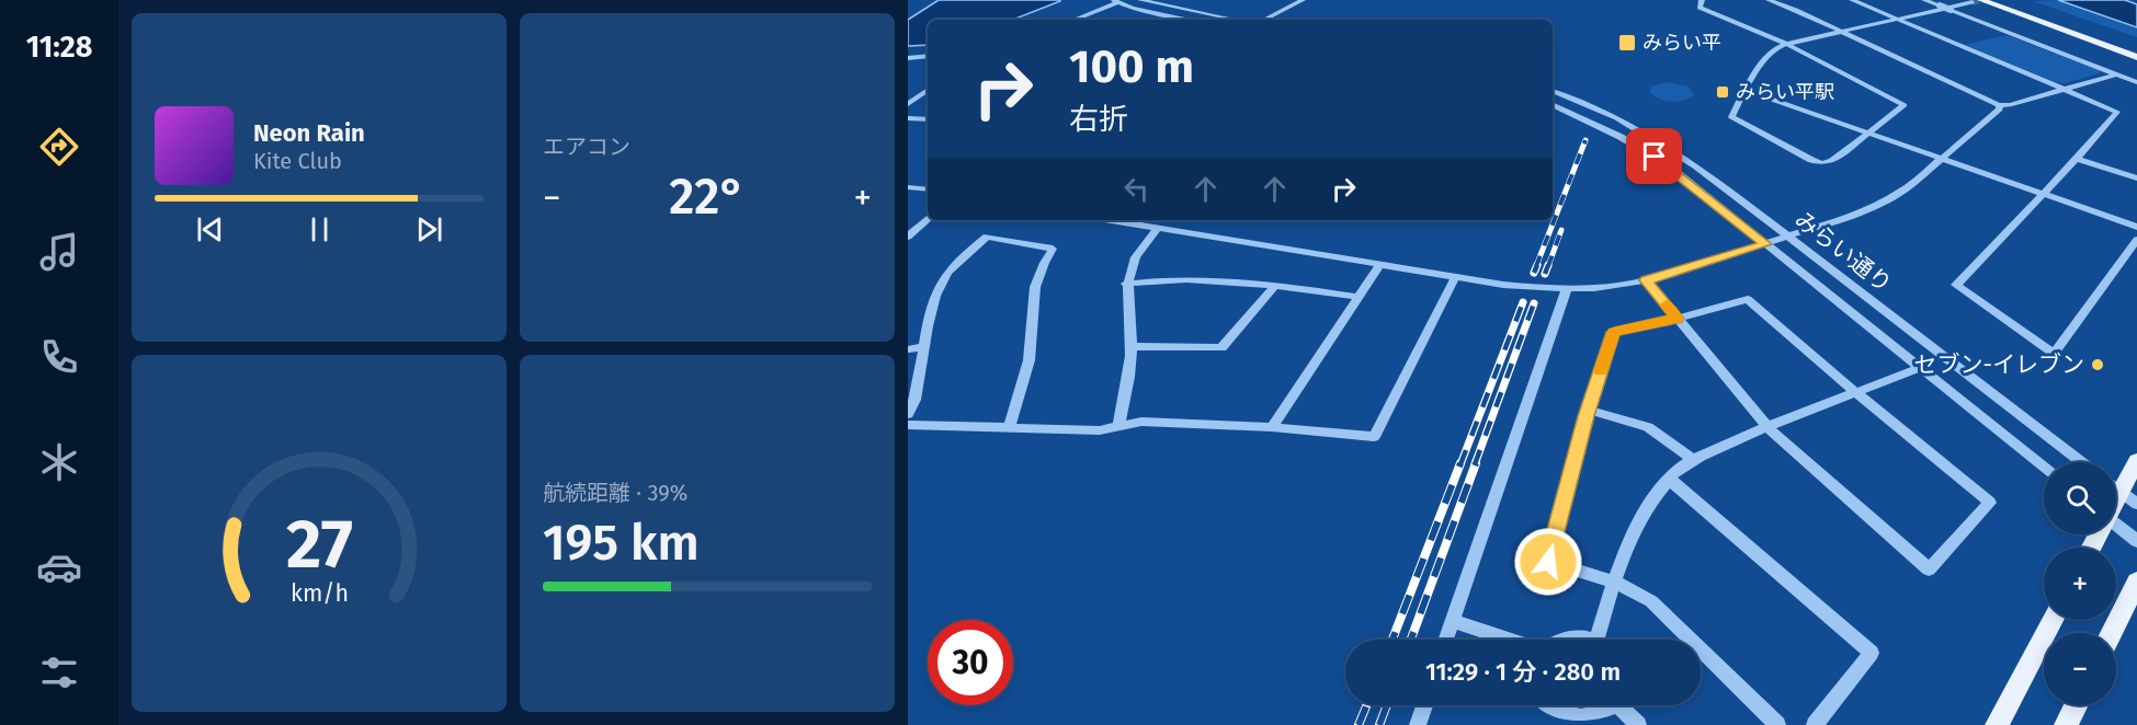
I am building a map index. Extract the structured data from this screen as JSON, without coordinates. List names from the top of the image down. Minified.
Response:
{"streets":{"street":["みらい通り"]},"places":{"transit":["みらい平","みらい平駅"],"other":["セブン-イレブン"]},"page":{"tabs":"11:28","tile":["エアコン",["航続距離 · 39%","195 km"]],"turn":["100 m","右折"],"song":["Neon Rain","Kite Club"],"heat":["−","22°","+"],"map_buttons":["+","−"],"limit":"30","trip":"11:29 · 1 分 · 280 m","gauge":["27","km/h"]}}
